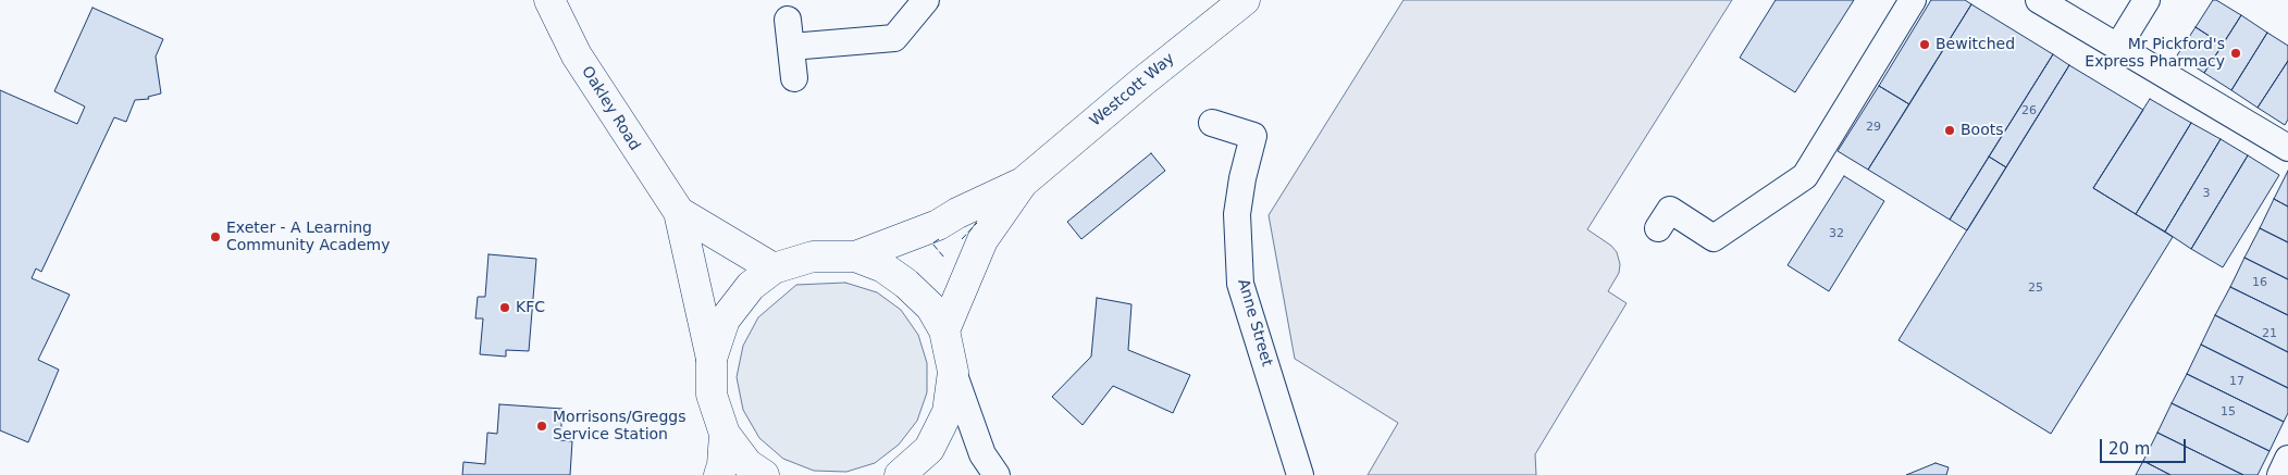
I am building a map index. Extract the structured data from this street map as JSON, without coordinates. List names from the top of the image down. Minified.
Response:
{"streets":{"main road":["Westcott Way","Oakley Road"],"street":["Anne Street"]},"places":["Bewitched","Mr Pickford's Express Pharmacy","Boots","Exeter - A Learning Community Academy","KFC","Morrisons/Greggs Service Station"],"house_numbers":["26","29","3","32","16","25","21","17","15"],"scale_bar":"20 m"}
